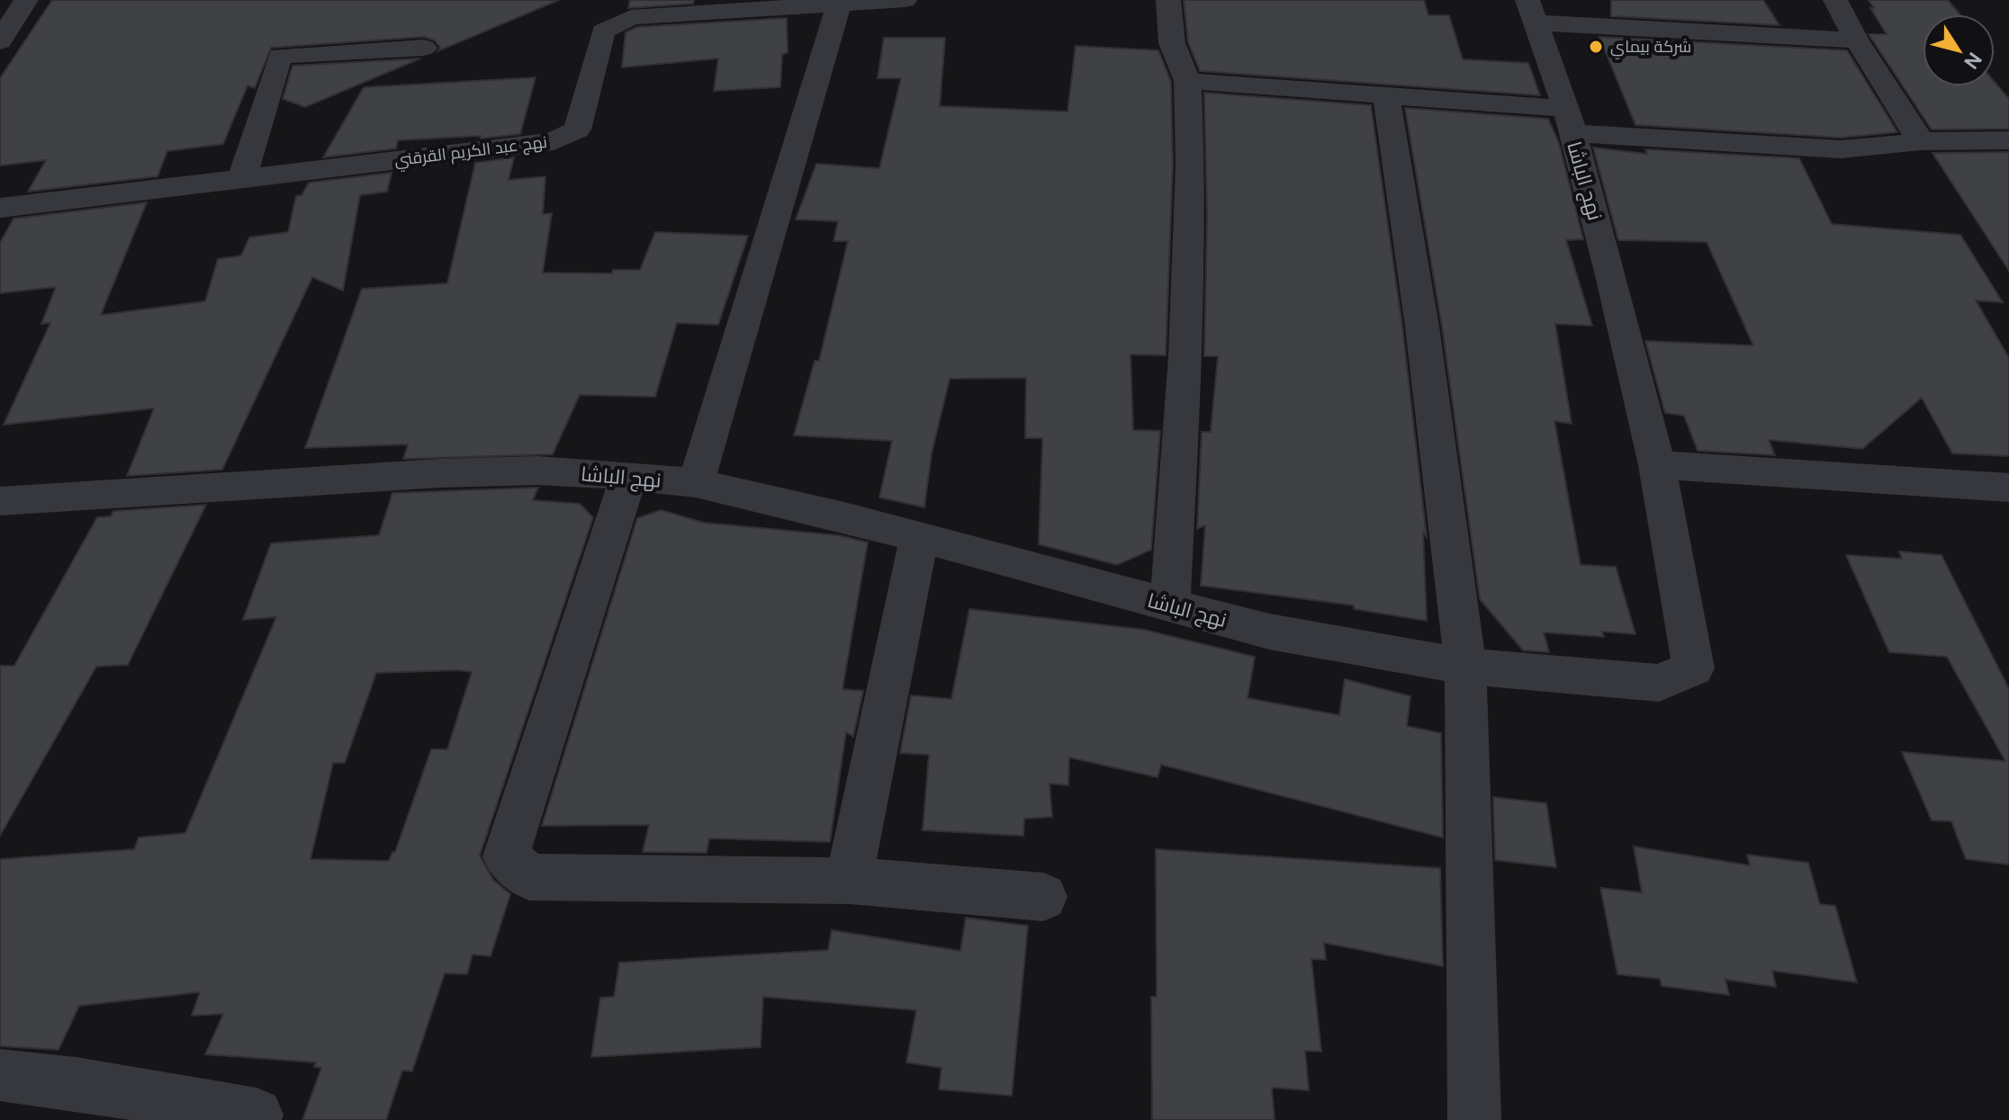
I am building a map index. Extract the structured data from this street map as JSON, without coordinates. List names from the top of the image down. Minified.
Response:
{"streets":{"street":["نهج عبد الكريم القرقني","نهج الباشا"]},"places":["شركة بيماي"],"north":"bottom right"}
